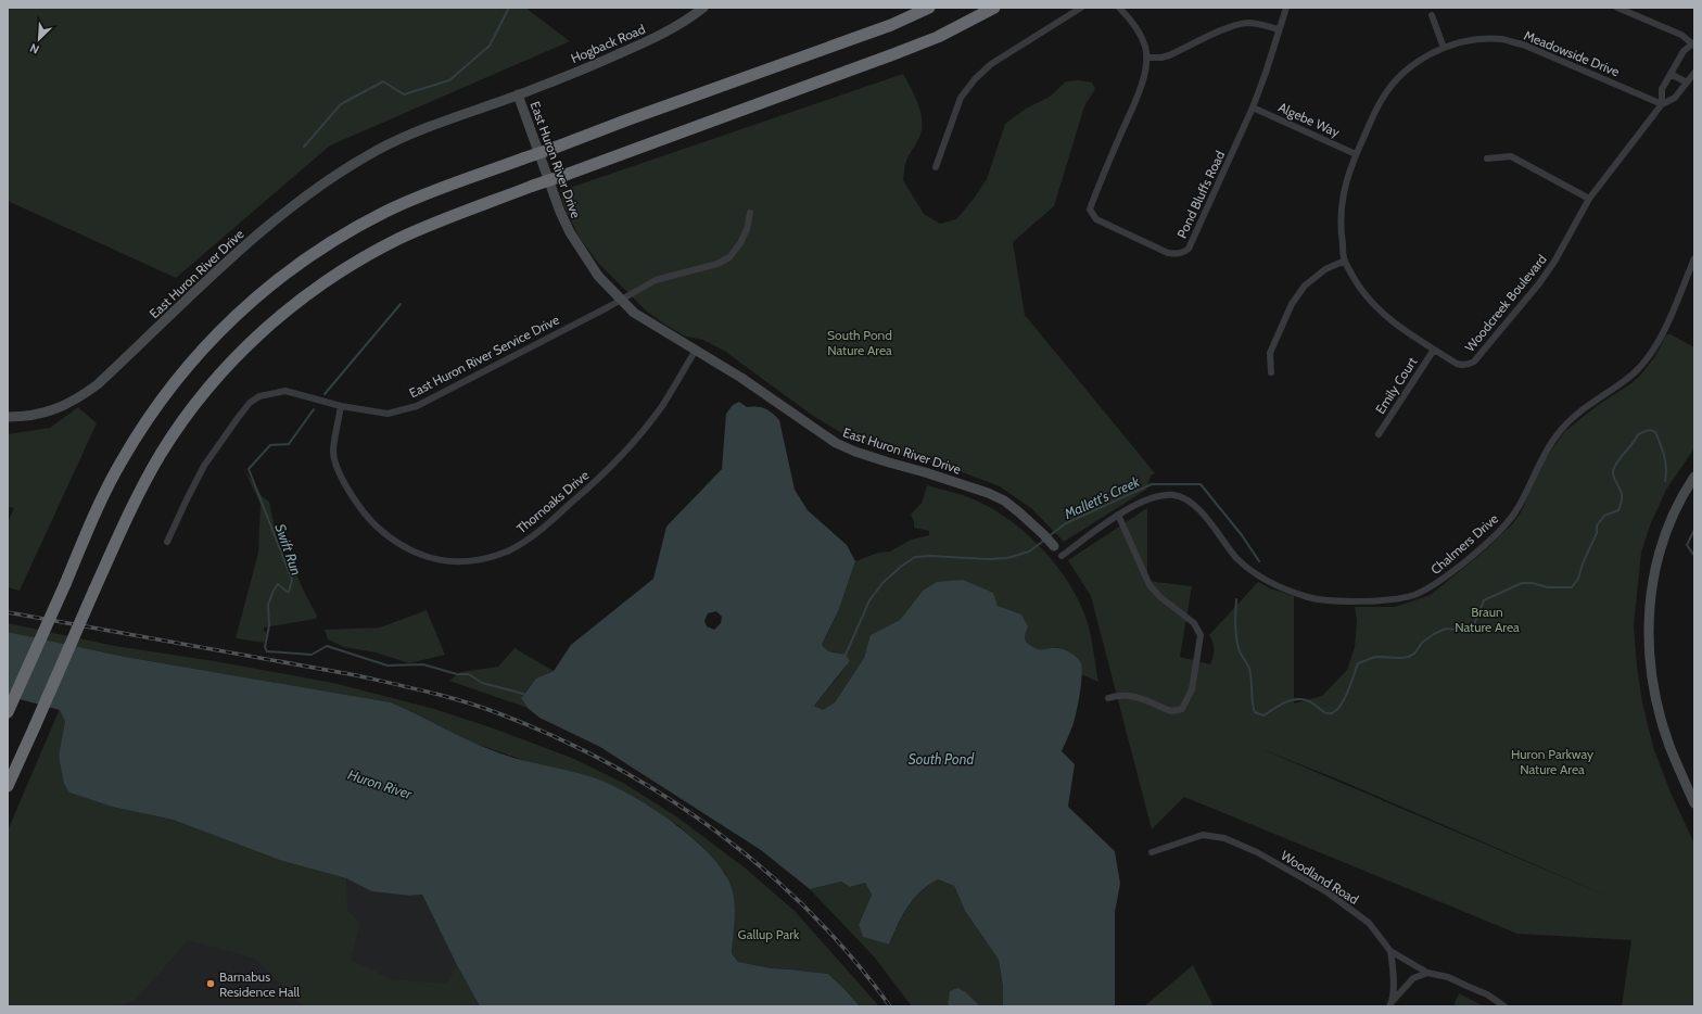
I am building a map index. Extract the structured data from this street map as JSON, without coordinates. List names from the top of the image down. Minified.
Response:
{"streets":{"main road":["Hogback Road","East Huron River Drive"],"street":["Meadowside Drive","Algebe Way","Pond Bluffs Road","Woodcreek Boulevard","East Huron River Service Drive","Emily Court","Thornoaks Drive","Chalmers Drive","Woodland Road"]},"crossings":[["Hogback Road","East Huron River Drive"],["Meadowside Drive","Algebe Way"],["Meadowside Drive","Woodcreek Boulevard"],["Meadowside Drive","Emily Court"],["Algebe Way","Pond Bluffs Road"],["East Huron River Drive","East Huron River Service Drive"],["East Huron River Drive","Thornoaks Drive"],["East Huron River Service Drive","Thornoaks Drive"]],"water":["Mallett's Creek","Swift Run","South Pond","Huron River"],"parks":["South Pond Nature Area","Braun Nature Area","Huron Parkway Nature Area","Gallup Park"],"places":["Barnabus Residence Hall"],"north":"bottom left"}
